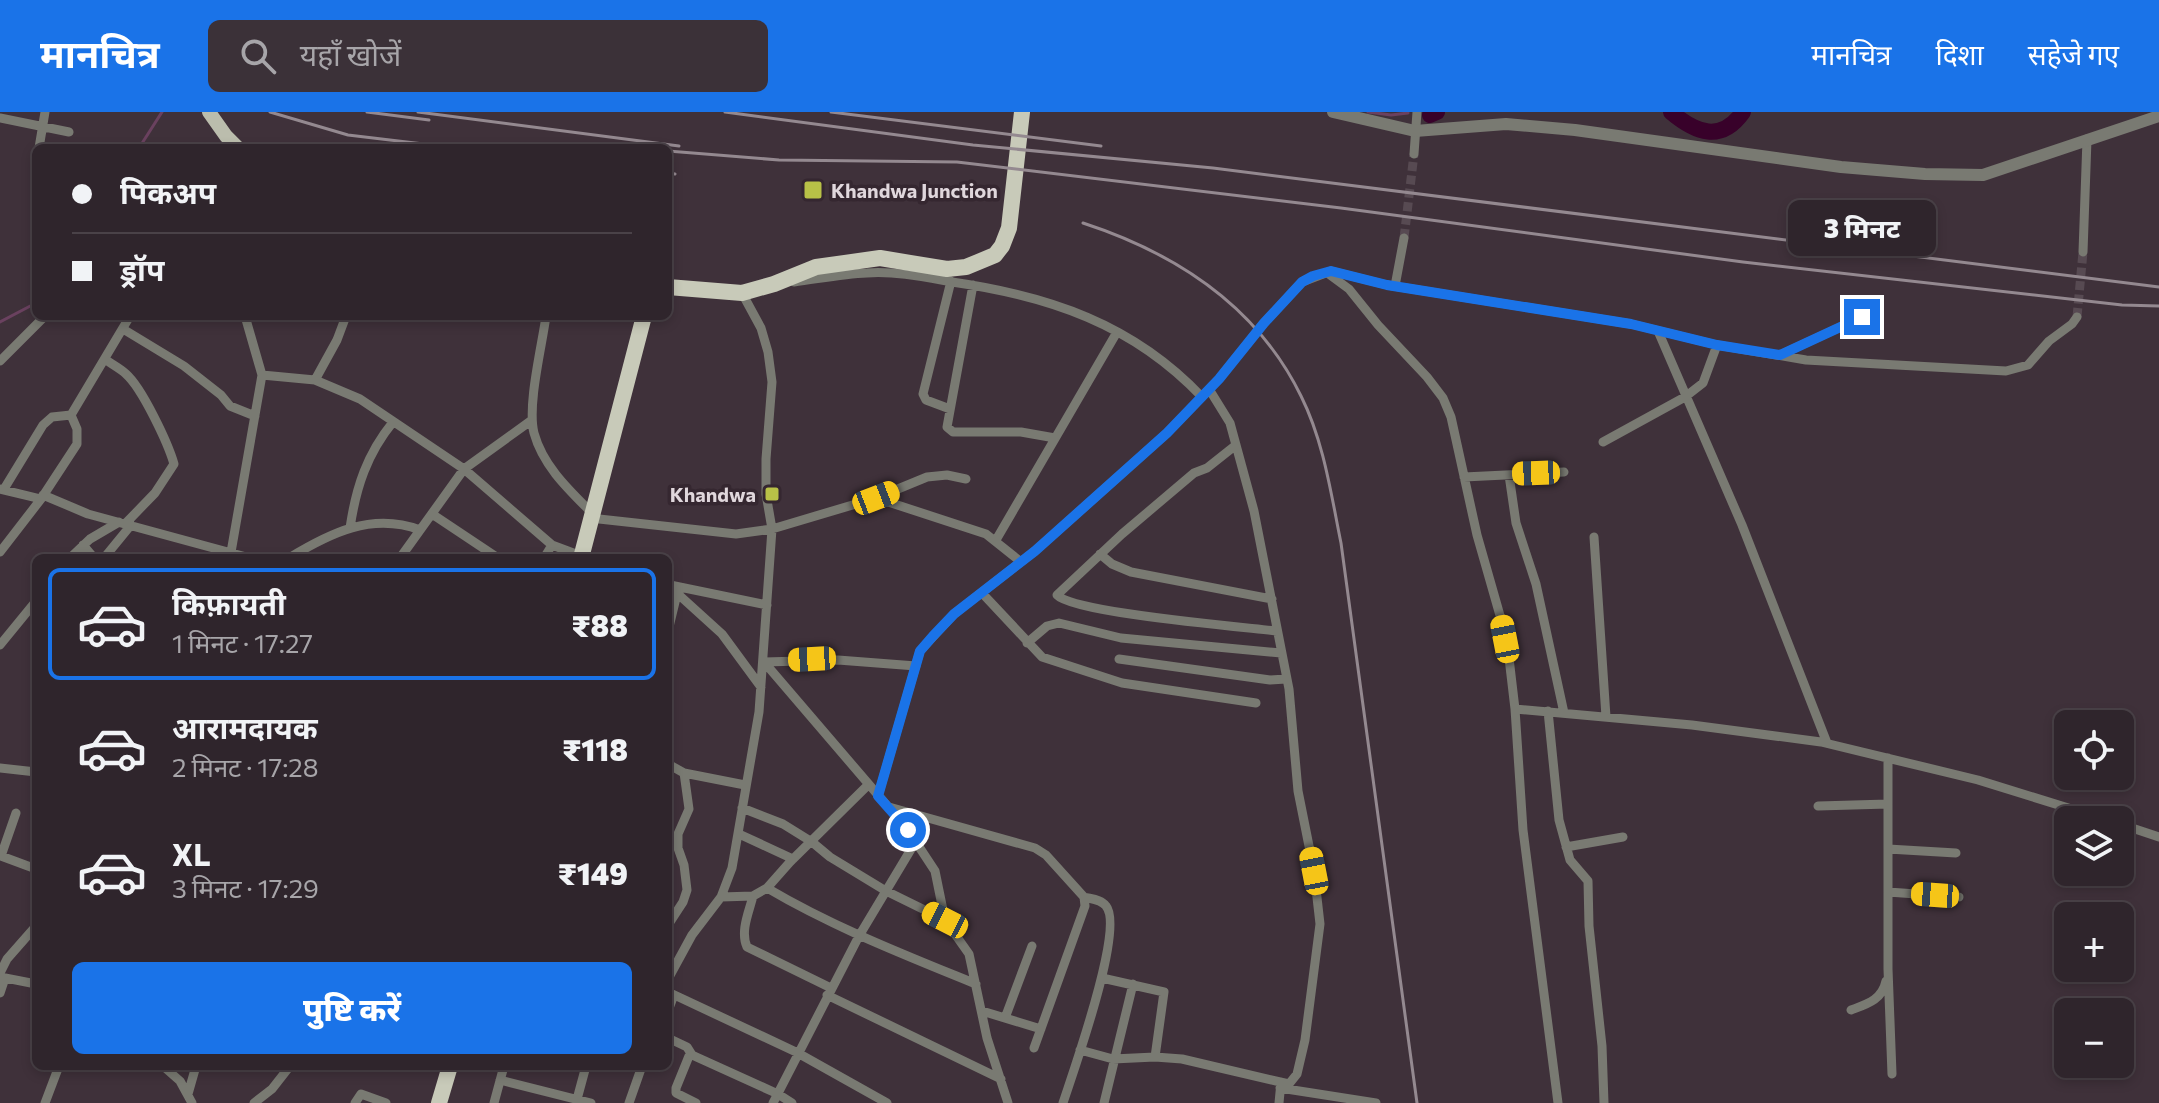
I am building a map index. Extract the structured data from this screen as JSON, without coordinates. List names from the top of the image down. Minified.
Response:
{"places":{"transit":["Khandwa Junction","Khandwa"]},"page":{"header":"मानचित्र","search":"यहाँ खोजें","nav":["मानचित्र","दिशा","सहेजे गए"],"banner":["पिकअप","ड्रॉप"],"bubble":"3 मिनट","list":[{"name":"किफ़ायती","note":"1 मिनट · 17:27","value":"₹88"},{"name":"आरामदायक","note":"2 मिनट · 17:28","value":"₹118"},{"name":"XL","note":"3 मिनट · 17:29","value":"₹149"}],"map_buttons":["+","−"],"buttons":"पुष्टि करें"}}
